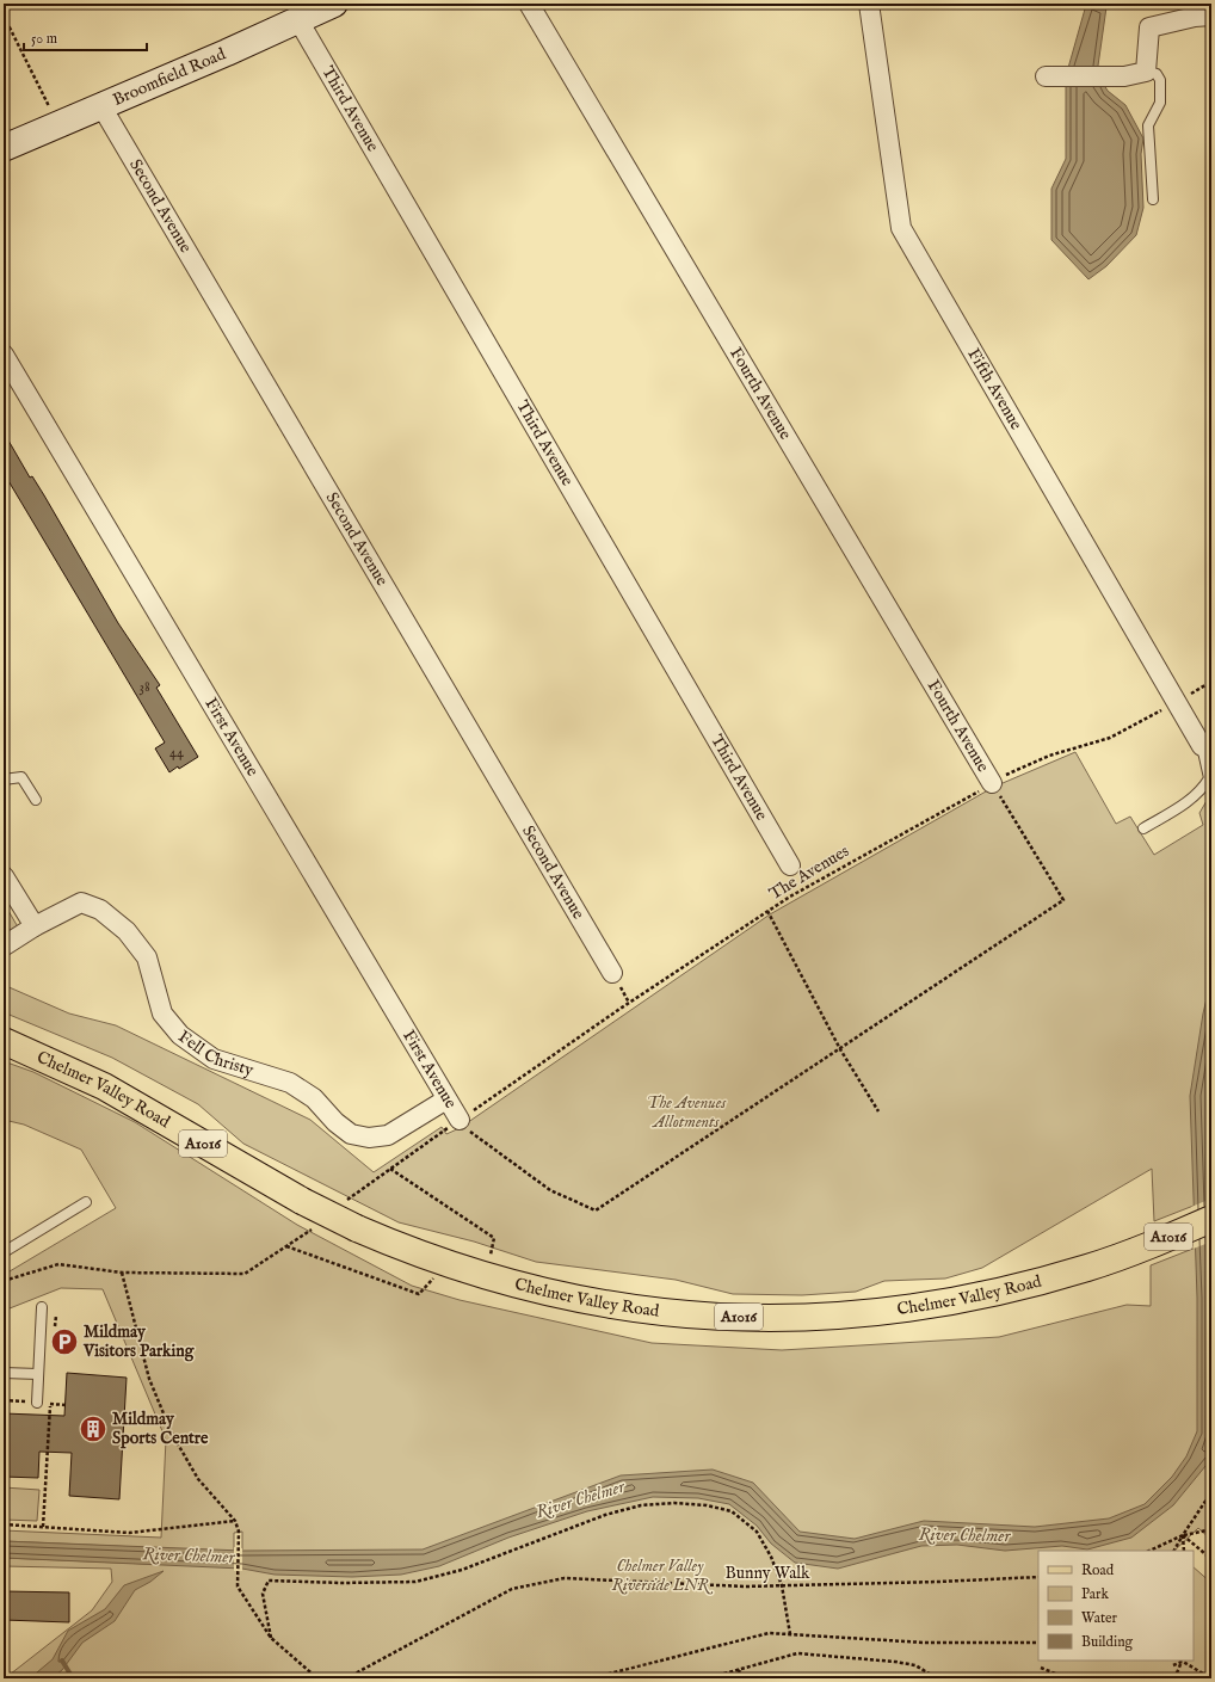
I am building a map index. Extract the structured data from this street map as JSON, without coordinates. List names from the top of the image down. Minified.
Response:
{"streets":{"main road":["Broomfield Road","Chelmer Valley Road","A1016"],"street":["Third Avenue","Second Avenue","Fifth Avenue","Fourth Avenue","First Avenue","Fell Christy"],"path":["The Avenues","Bunny Walk"]},"crossings":[["Broomfield Road","Third Avenue"],["Broomfield Road","Second Avenue"],["Fifth Avenue","The Avenues"],["Fourth Avenue","The Avenues"],["First Avenue","The Avenues"],["First Avenue","Fell Christy"]],"water":["River Chelmer"],"parks":["The Avenues Allotments","Chelmer Valley Riverside LNR"],"places":{"parking":["Mildmay Visitors Parking"],"building":["Mildmay Sports Centre"]},"house_numbers":["38","44"],"legend":["Road","Park","Water","Building"],"scale_bar":"50 m"}
